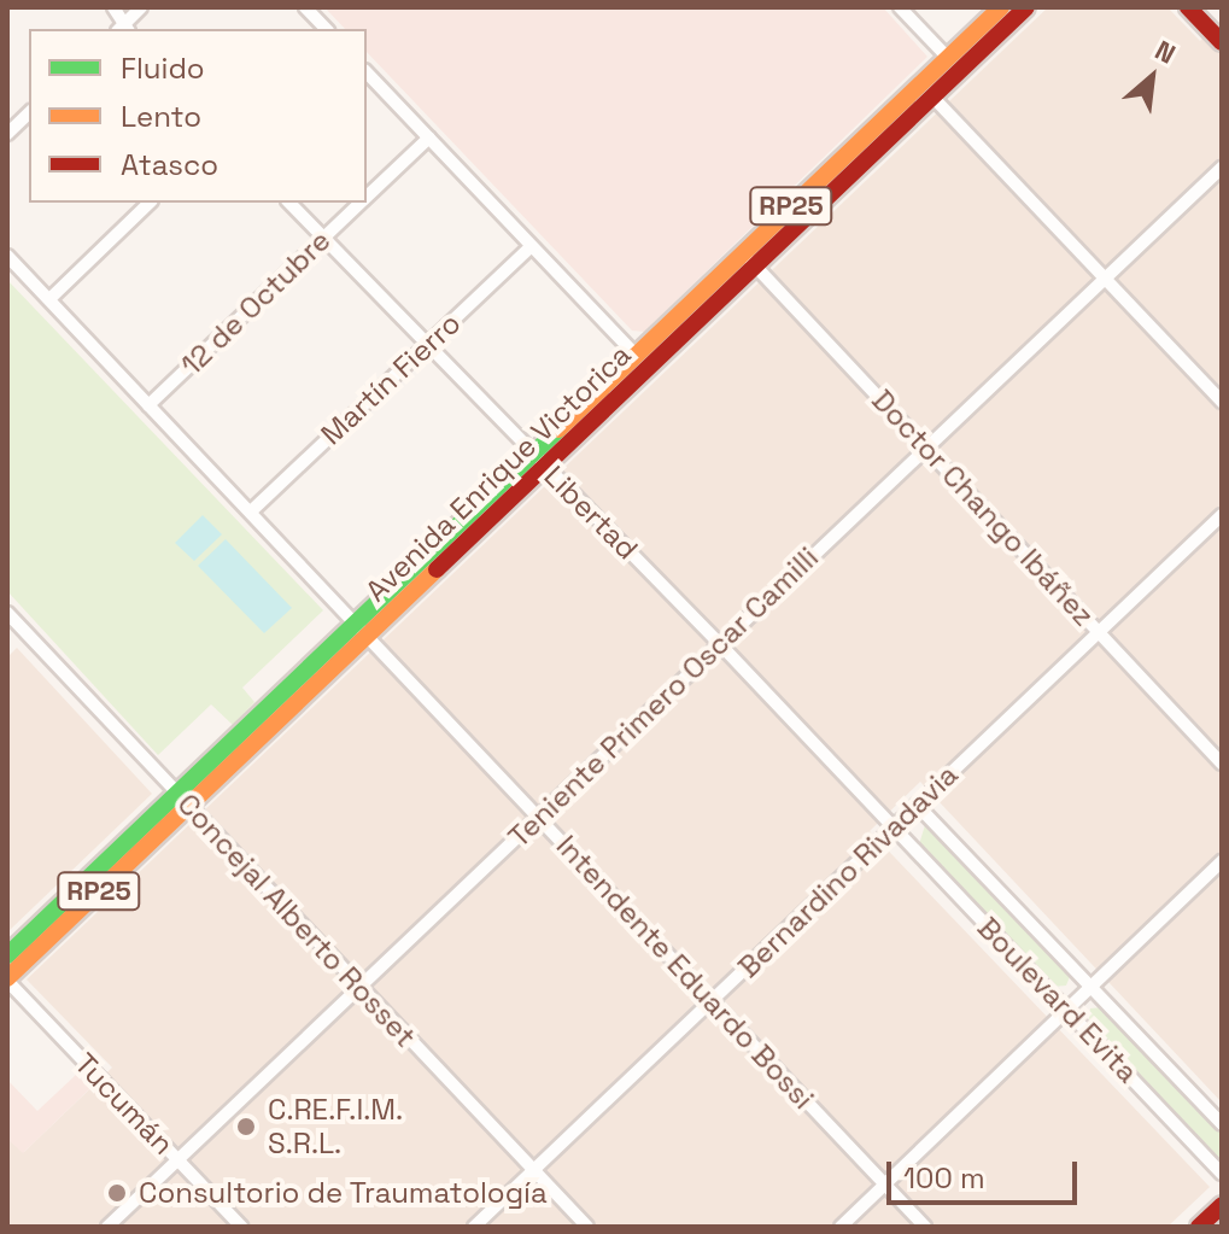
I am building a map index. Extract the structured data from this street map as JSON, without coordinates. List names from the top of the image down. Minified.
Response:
{"streets":{"main road":["RP25","Avenida Enrique Victorica"],"street":["12 de Octubre","Martín Fierro","Doctor Chango Ibáñez","Libertad","Teniente Primero Oscar Camilli","Bernardino Rivadavia","Concejal Alberto Rosset","Intendente Eduardo Bossi","Boulevard Evita","Tucumán"]},"crossings":[["12 de Octubre","Libertad"],["12 de Octubre","Intendente Eduardo Bossi"],["Martín Fierro","Libertad"],["Martín Fierro","Intendente Eduardo Bossi"],["Avenida Enrique Victorica","Doctor Chango Ibáñez"],["Avenida Enrique Victorica","Libertad"],["Avenida Enrique Victorica","Concejal Alberto Rosset"],["Avenida Enrique Victorica","Intendente Eduardo Bossi"],["Avenida Enrique Victorica","Tucumán"],["Doctor Chango Ibáñez","Teniente Primero Oscar Camilli"],["Doctor Chango Ibáñez","Bernardino Rivadavia"],["Libertad","Teniente Primero Oscar Camilli"],["Libertad","Bernardino Rivadavia"],["Libertad","Boulevard Evita"],["Teniente Primero Oscar Camilli","Concejal Alberto Rosset"],["Teniente Primero Oscar Camilli","Intendente Eduardo Bossi"],["Teniente Primero Oscar Camilli","Tucumán"],["Bernardino Rivadavia","Concejal Alberto Rosset"],["Bernardino Rivadavia","Intendente Eduardo Bossi"],["Bernardino Rivadavia","Boulevard Evita"]],"places":["C.RE.F.I.M. S.R.L.","Consultorio de Traumatología"],"legend":["Fluido","Lento","Atasco"],"scale_bar":"100 m","north":"top right"}
